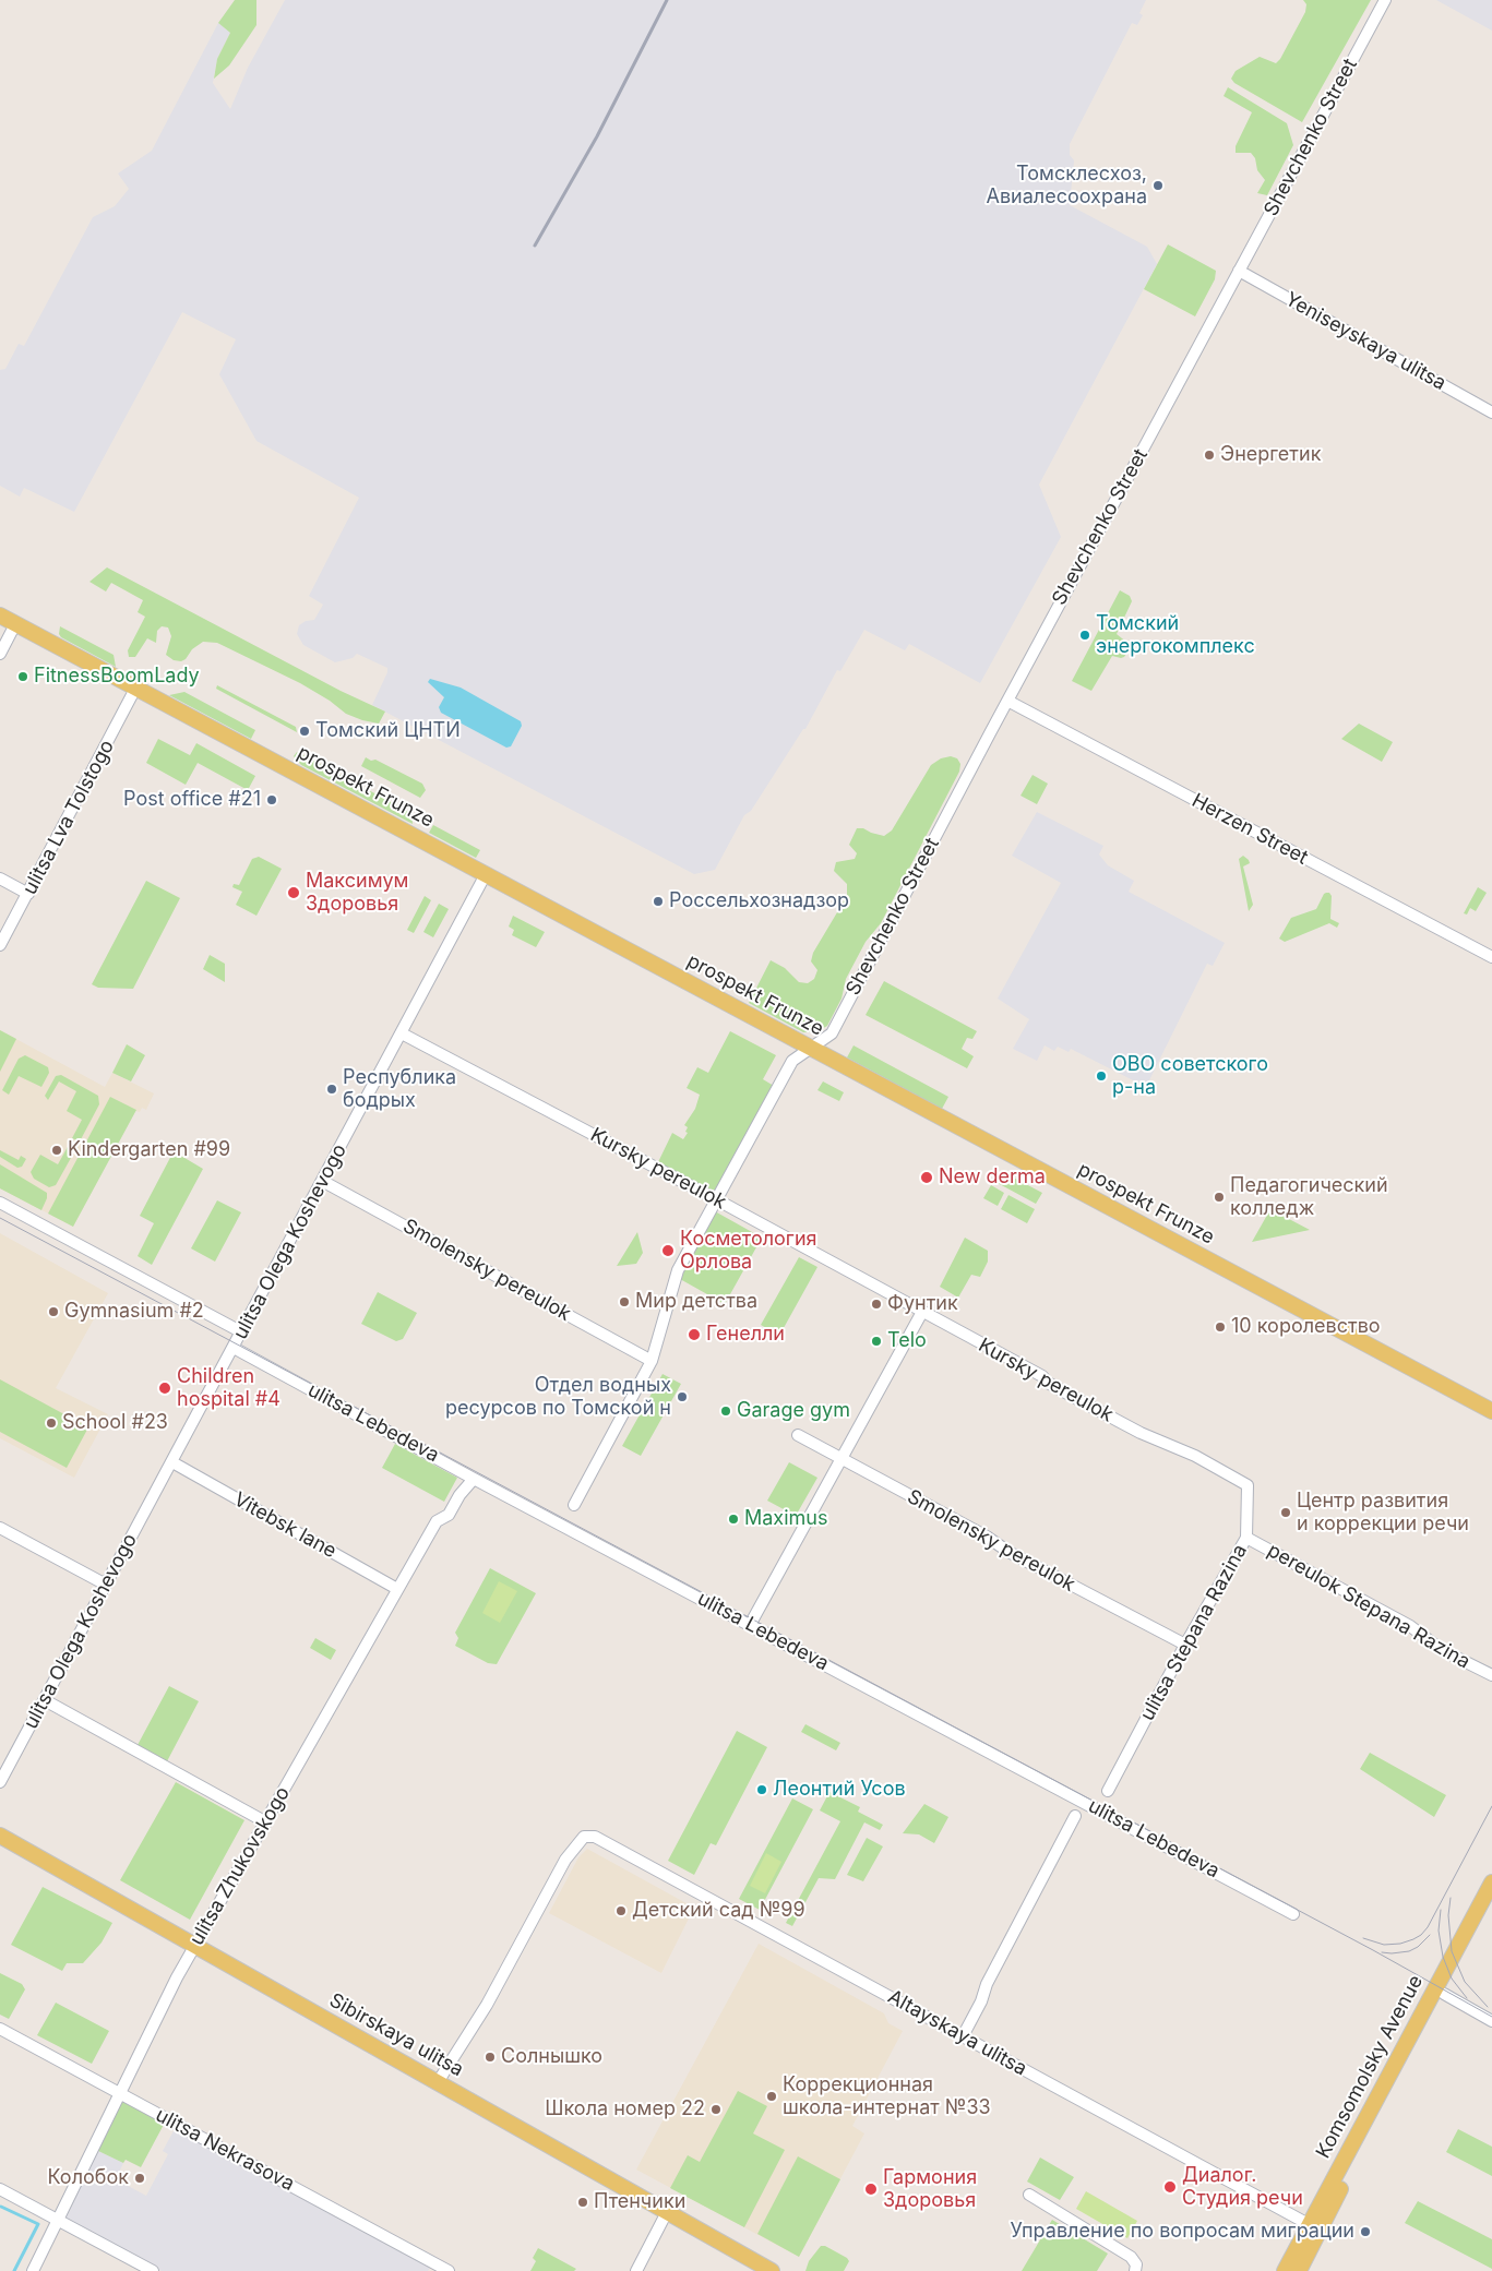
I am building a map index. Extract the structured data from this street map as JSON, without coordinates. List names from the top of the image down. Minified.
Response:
{"streets":{"main road":["prospekt Frunze","Sibirskaya ulitsa","Komsomolsky Avenue"],"street":["Shevchenko Street","Yeniseyskaya ulitsa","ulitsa Lva Tolstogo","Herzen Street","Kursky pereulok","ulitsa Olega Koshevogo","Smolensky pereulok","ulitsa Lebedeva","Vitebsk lane","pereulok Stepana Razina","ulitsa Stepana Razina","ulitsa Zhukovskogo","Altayskaya ulitsa","ulitsa Nekrasova"]},"crossings":[["Shevchenko Street","Yeniseyskaya ulitsa"],["Shevchenko Street","prospekt Frunze"],["Shevchenko Street","Herzen Street"],["Shevchenko Street","Kursky pereulok"],["Shevchenko Street","Smolensky pereulok"],["prospekt Frunze","ulitsa Lva Tolstogo"],["prospekt Frunze","ulitsa Olega Koshevogo"],["Kursky pereulok","ulitsa Olega Koshevogo"],["Kursky pereulok","ulitsa Stepana Razina"],["ulitsa Olega Koshevogo","Smolensky pereulok"],["ulitsa Olega Koshevogo","ulitsa Lebedeva"],["ulitsa Olega Koshevogo","Vitebsk lane"],["Smolensky pereulok","ulitsa Stepana Razina"],["ulitsa Lebedeva","ulitsa Zhukovskogo"],["Vitebsk lane","ulitsa Zhukovskogo"],["pereulok Stepana Razina","ulitsa Stepana Razina"],["ulitsa Zhukovskogo","Sibirskaya ulitsa"],["ulitsa Zhukovskogo","ulitsa Nekrasova"],["Altayskaya ulitsa","Sibirskaya ulitsa"],["Altayskaya ulitsa","Komsomolsky Avenue"]],"places":["Томсклесхоз, Авиалесоохрана","Энергетик","Томский энергокомплекс","FitnessBoomLady","Томский ЦНТИ","Post office #21","Максимум Здоровья","Россельхознадзор","ОВО советского р-на","Республика бодрых","Kindergarten #99","New derma","Педагогический колледж","Косметология Орлова","Мир детства","Фунтик","Gymnasium #2","10 королевство","Генелли","Telo","Children hospital #4","Отдел водных ресурсов по Томской н","Garage gym","School #23","Центр развития и коррекции речи","Maximus","Леонтий Усов","Детский сад №99","Солнышко","Коррекционная школа-интернат №33","Школа номер 22","Колобок","Диалог. Студия речи","Гармония Здоровья","Птенчики","Управление по вопросам миграции"]}
